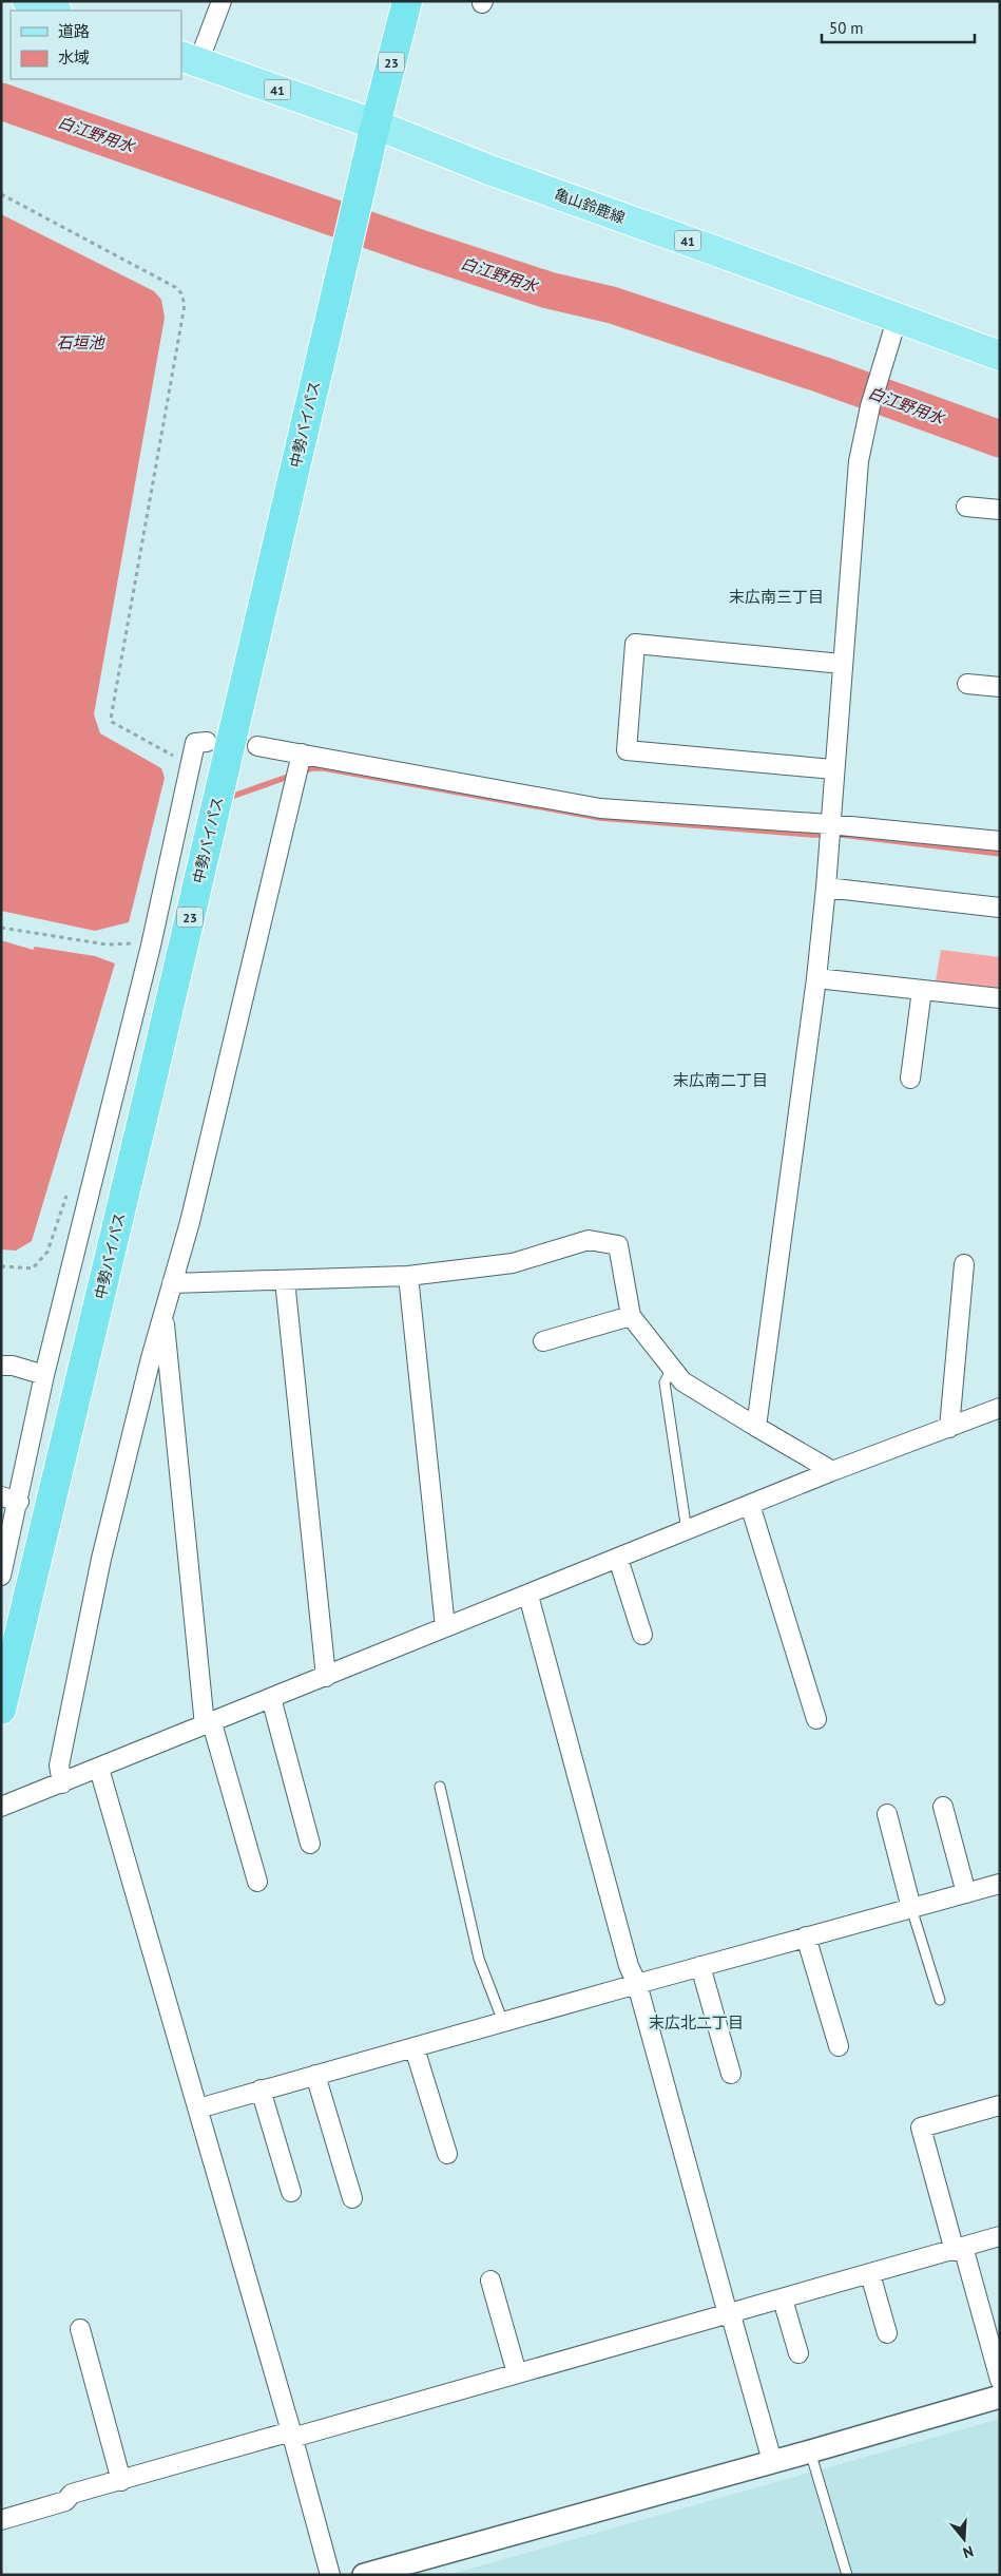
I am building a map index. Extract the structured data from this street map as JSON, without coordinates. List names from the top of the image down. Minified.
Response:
{"streets":{"highway":["23","中勢バイパス"],"main road":["41","亀山鈴鹿線"]},"crossings":[["亀山鈴鹿線","中勢バイパス"]],"districts":["末広南三丁目","末広南二丁目","末広北二丁目"],"water":["白江野用水","石垣池"],"legend":["道路","水域"],"scale_bar":"50 m","north":"bottom"}
